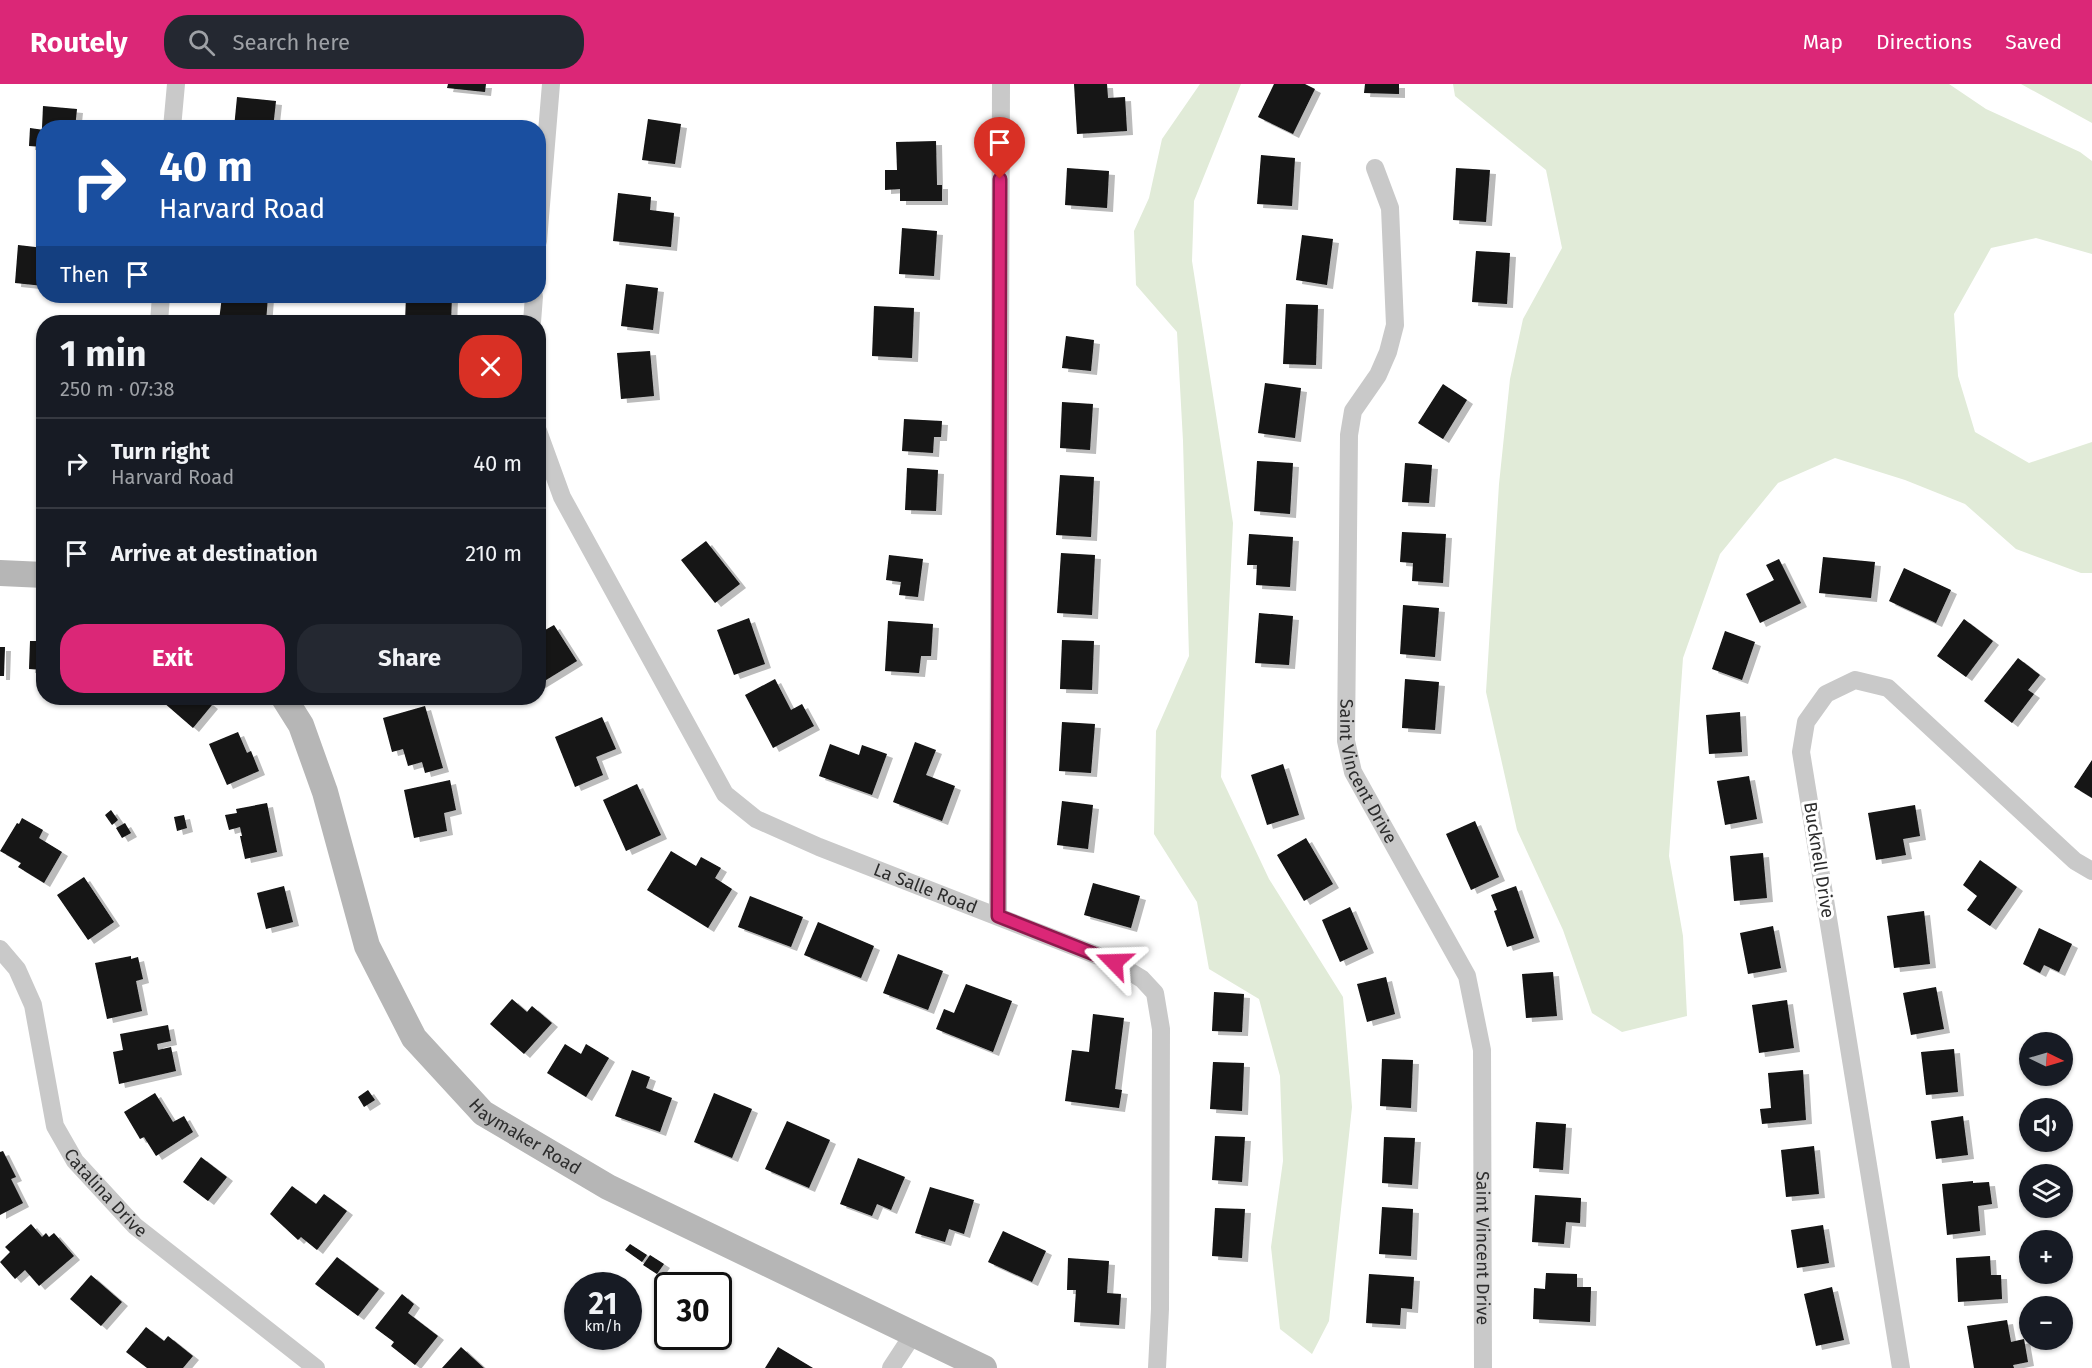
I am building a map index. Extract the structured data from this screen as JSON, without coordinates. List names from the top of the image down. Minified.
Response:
{"streets":{"main road":["Haymaker Road"],"street":["Saint Vincent Drive","Bucknell Drive","La Salle Road","Catalina Drive"]},"north":"right","page":{"header":"Routely","search":"Search here","nav":["Map","Directions","Saved"],"turn":["40 m","Harvard Road"],"then":"Then","heading":["1 min","250 m · 07:38"],"list":[{"name":"Turn right","note":"Harvard Road","value":"40 m"},{"name":"Arrive at destination","value":"210 m"}],"buttons":["Exit","Share"],"map_buttons":["+","−"],"speed":"21 km/h","limit":"30"}}
